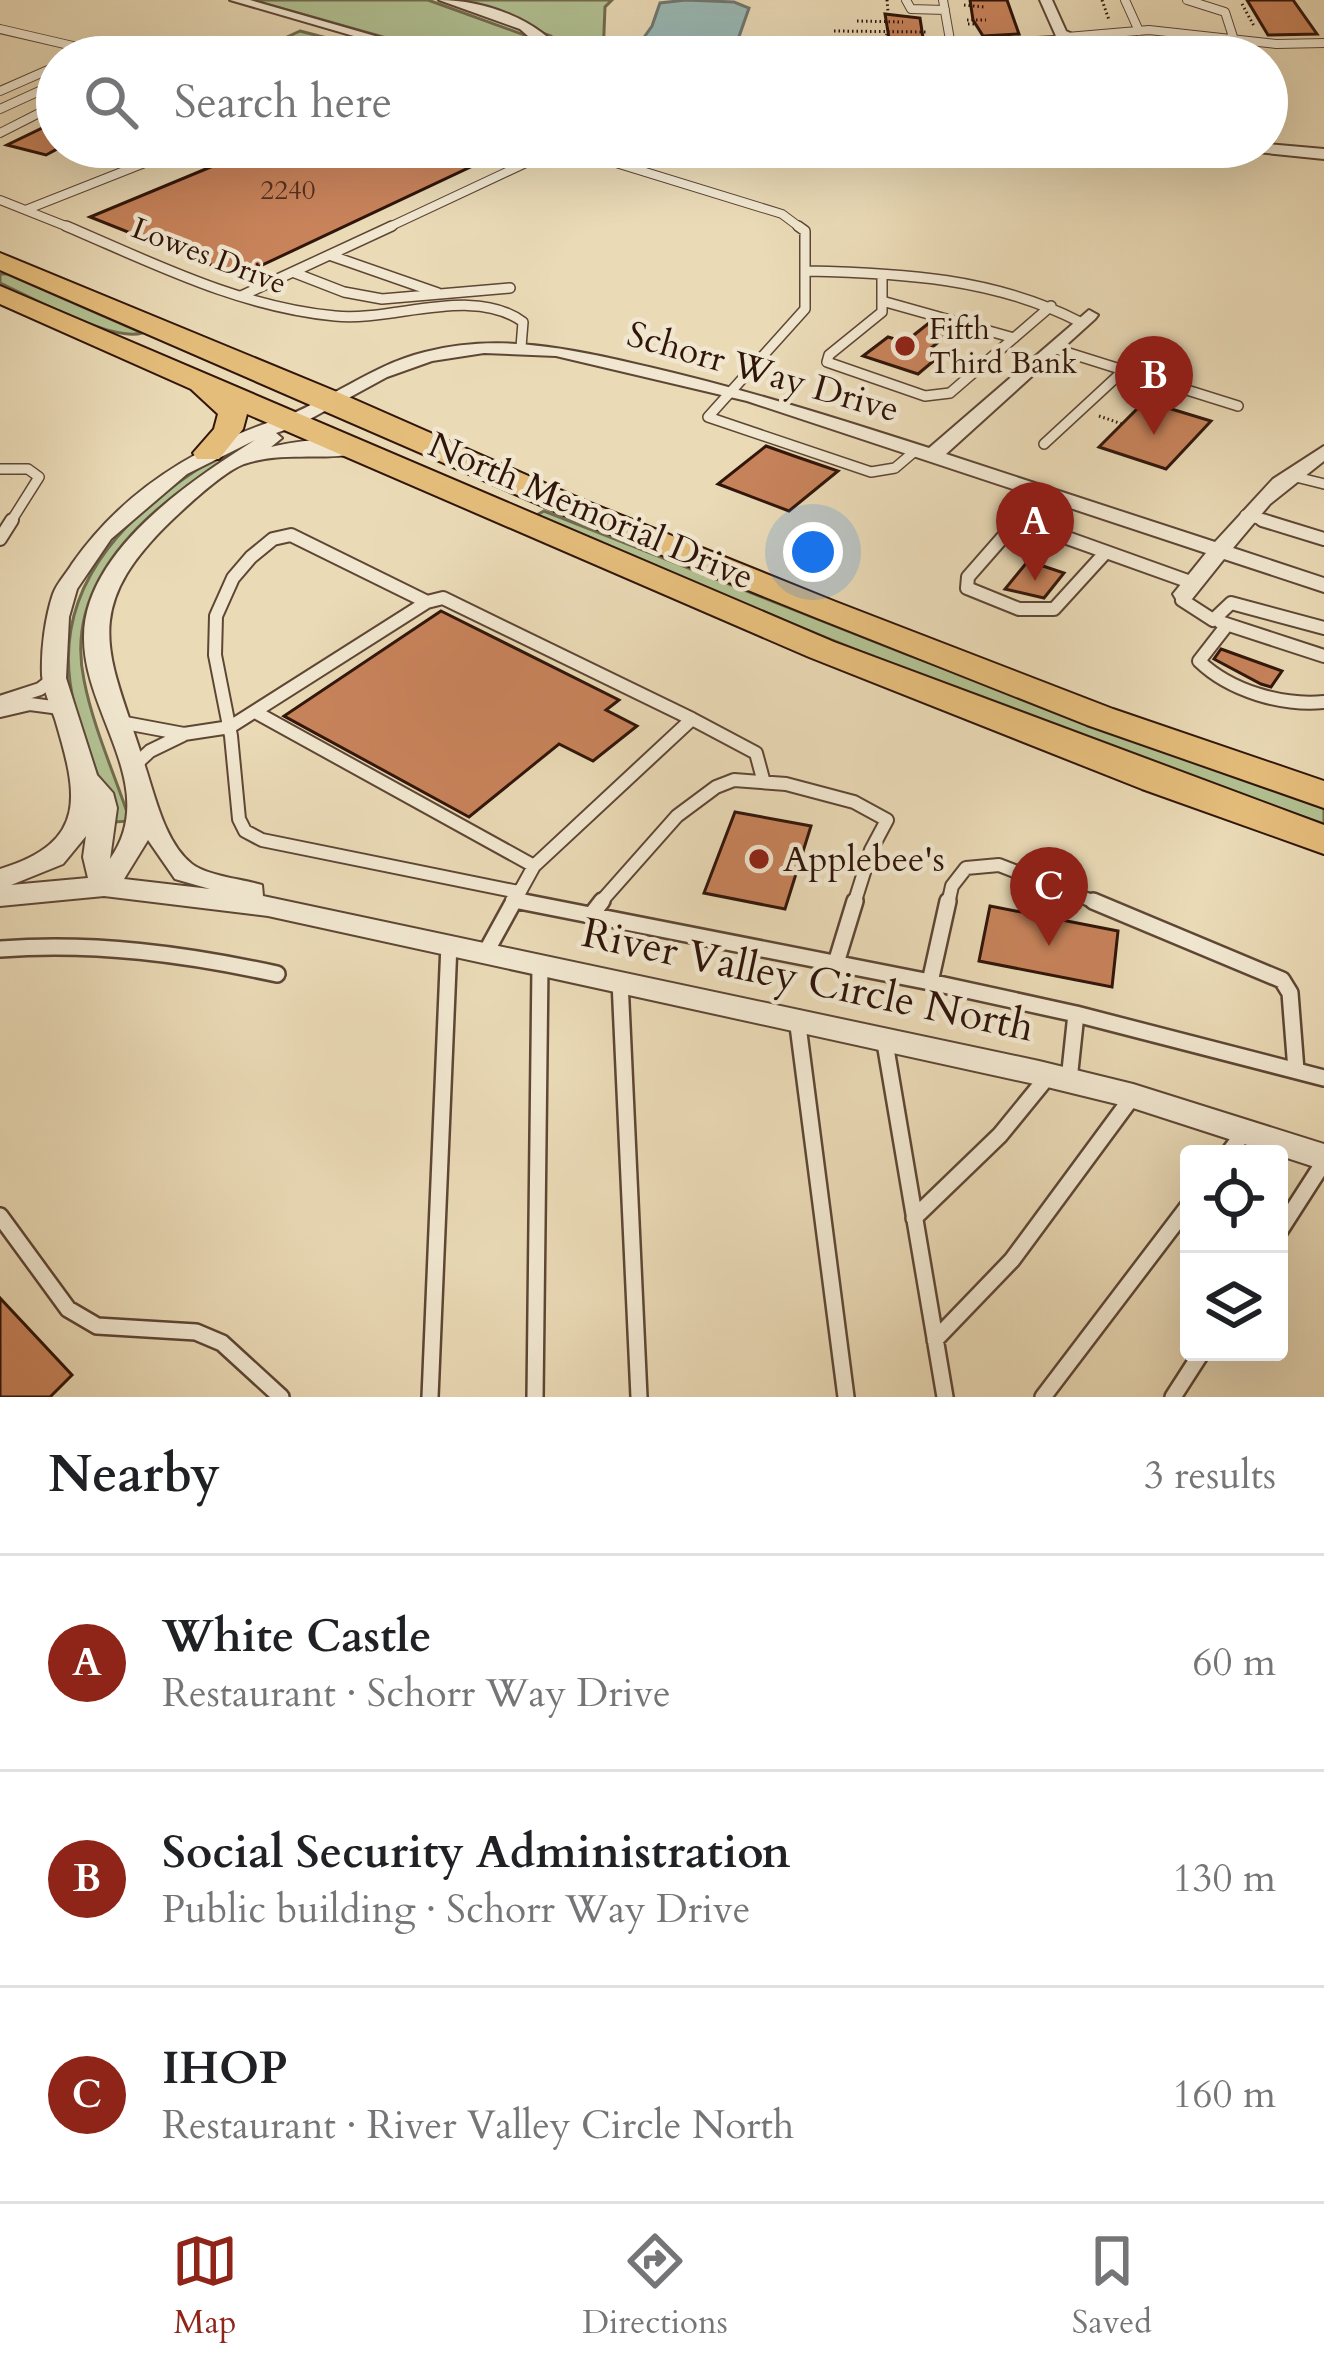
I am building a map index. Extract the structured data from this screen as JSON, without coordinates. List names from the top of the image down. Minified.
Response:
{"streets":{"main road":["North Memorial Drive"],"street":["Schorr Way Drive","River Valley Circle North"],"lane":["Lowes Drive"]},"crossings":[["Lowes Drive","Schorr Way Drive"],["Schorr Way Drive","North Memorial Drive"],["Schorr Way Drive","River Valley Circle North"],["North Memorial Drive","River Valley Circle North"]],"places":["Fifth Third Bank","Applebee's"],"house_numbers":["2240"],"page":{"search":"Search here","pins":["B","A","C"],"heading":["Nearby","3 results"],"list":[{"mark":"A","name":"White Castle","note":"Restaurant · Schorr Way Drive","value":"60 m"},{"mark":"B","name":"Social Security Administration","note":"Public building · Schorr Way Drive","value":"130 m"},{"mark":"C","name":"IHOP","note":"Restaurant · River Valley Circle North","value":"160 m"}],"nav":["Map","Directions","Saved"]}}
